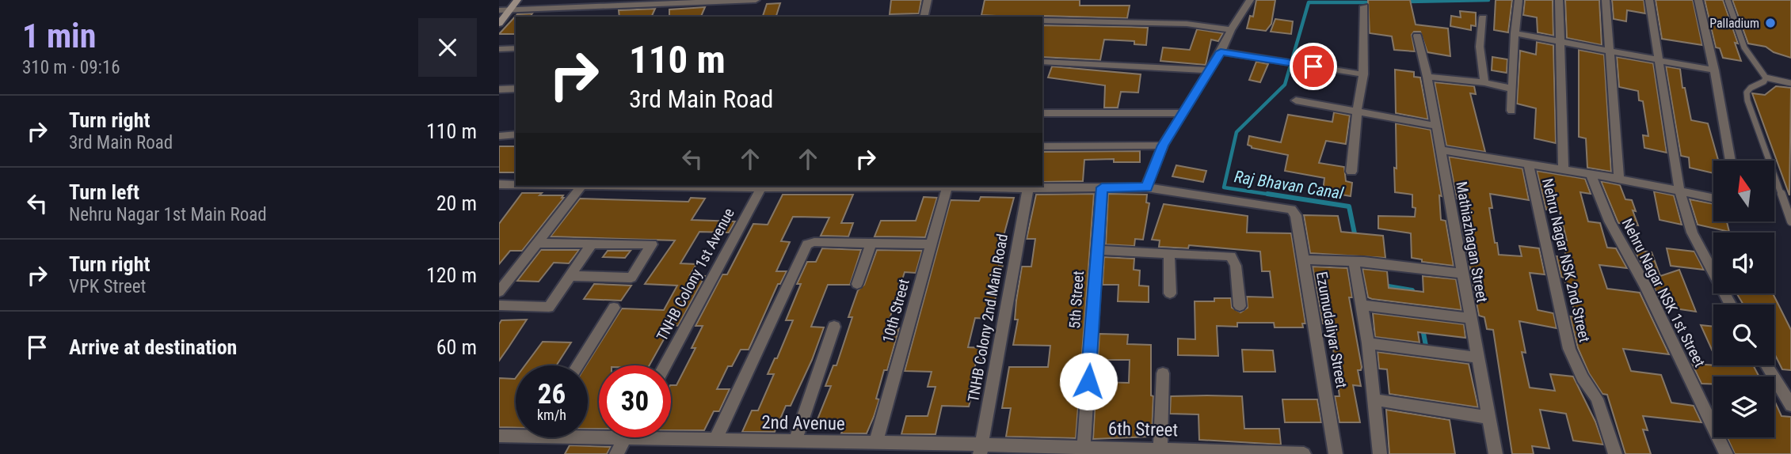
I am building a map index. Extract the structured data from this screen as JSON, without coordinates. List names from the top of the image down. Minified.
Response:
{"streets":{"street":["Mathiazhagan Street","Nehru Nagar NSK 2nd Street","TNHB Colony 1st Avenue","Nehru Nagar NSK 1st Street","5th Street","10th Street","TNHB Colony 2nd Main Road","Ezumudaliyar Street","2nd Avenue","6th Street"]},"crossings":[["5th Street","6th Street"],["10th Street","2nd Avenue"],["TNHB Colony 2nd Main Road","2nd Avenue"],["TNHB Colony 2nd Main Road","6th Street"],["2nd Avenue","6th Street"]],"water":["Raj Bhavan Canal"],"places":["Palladium"],"north":"top","page":{"heading":["1 min","310 m · 09:16"],"turn":["110 m","3rd Main Road"],"list":[{"name":"Turn right","note":"3rd Main Road","value":"110 m"},{"name":"Turn left","note":"Nehru Nagar 1st Main Road","value":"20 m"},{"name":"Turn right","note":"VPK Street","value":"120 m"},{"name":"Arrive at destination","value":"60 m"}],"speed":"26 km/h","limit":"30"}}
